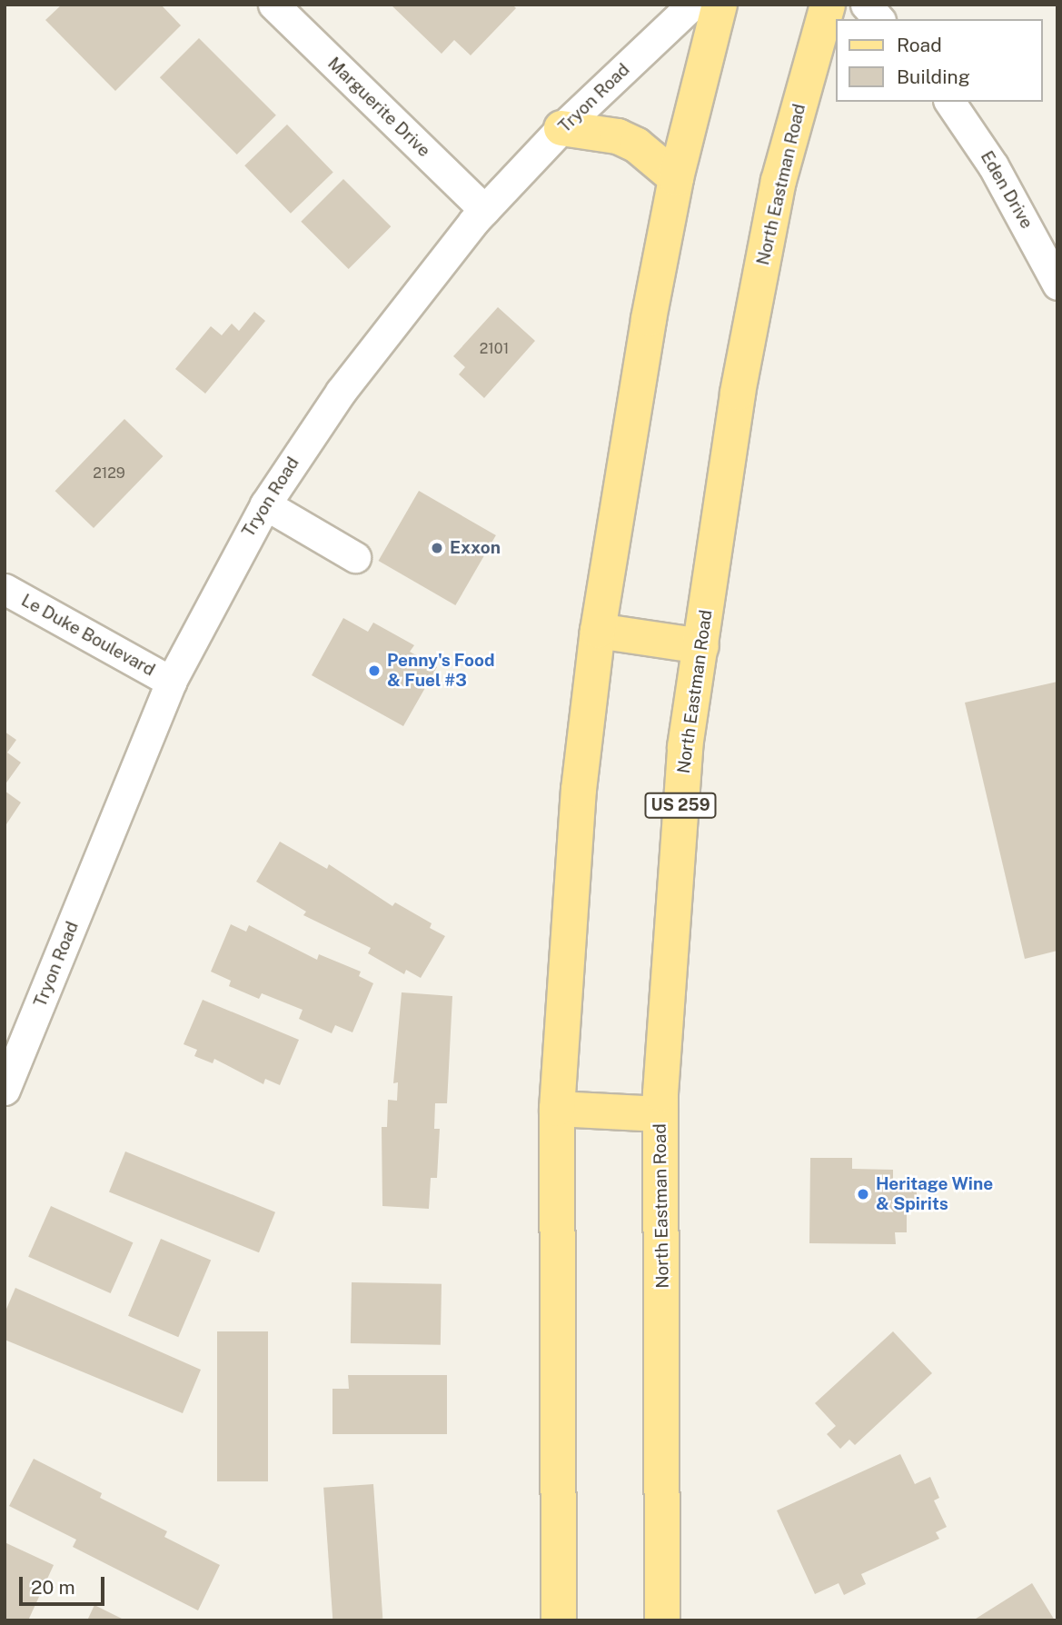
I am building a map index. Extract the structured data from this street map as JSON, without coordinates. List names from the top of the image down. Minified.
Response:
{"streets":{"main road":["North Eastman Road","US 259"],"street":["Tryon Road","Marguerite Drive","Eden Drive","Le Duke Boulevard"]},"crossings":[["Tryon Road","Marguerite Drive"],["Tryon Road","Le Duke Boulevard"]],"places":["Exxon","Penny's Food & Fuel #3","Heritage Wine & Spirits"],"house_numbers":["2101","2129"],"legend":["Road","Building"],"scale_bar":"20 m"}
